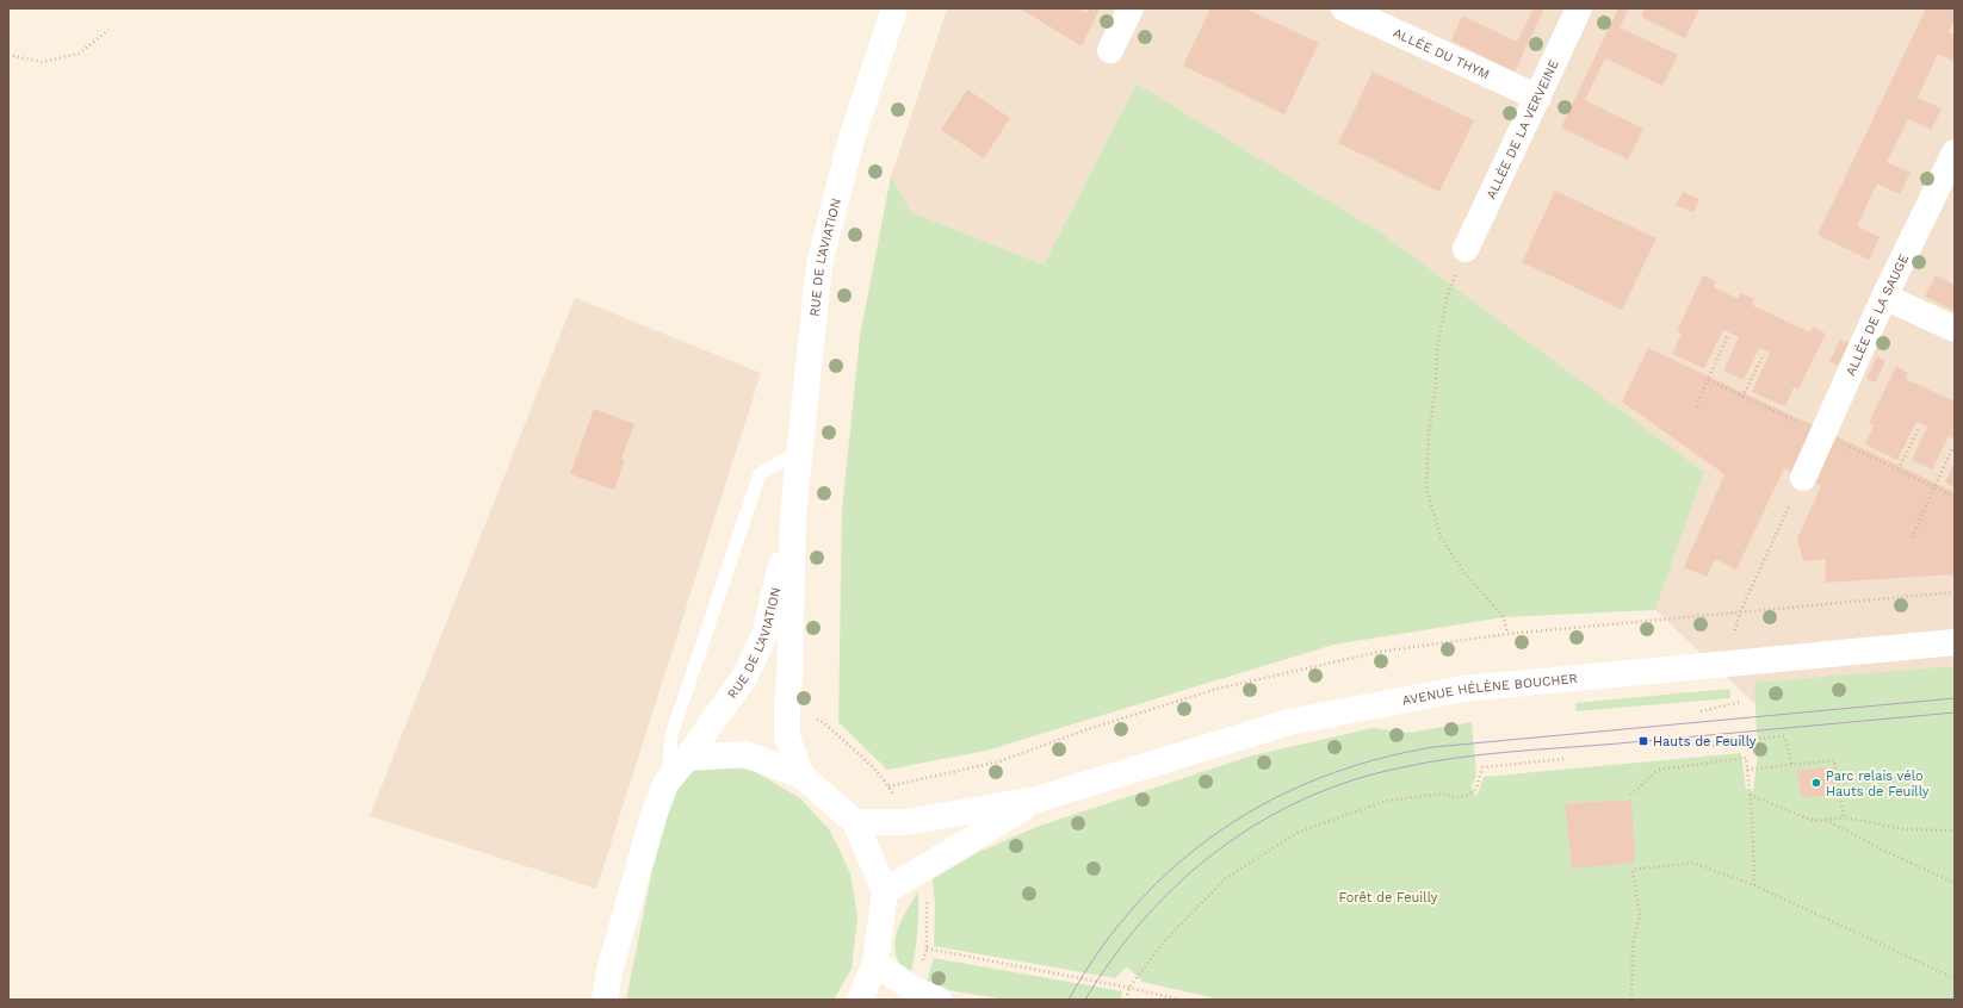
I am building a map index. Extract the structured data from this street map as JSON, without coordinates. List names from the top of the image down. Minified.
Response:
{"streets":{"street":["ALLÉE DU THYM","ALLÉE DE LA VERVEINE","RUE DE L'AVIATION","ALLÉE DE LA SAUGE","AVENUE HÉLÈNE BOUCHER"]},"crossings":[["ALLÉE DU THYM","ALLÉE DE LA VERVEINE"],["RUE DE L'AVIATION","AVENUE HÉLÈNE BOUCHER"]],"parks":["Forêt de Feuilly"],"places":{"transit":["Hauts de Feuilly"],"other":["Parc relais vélo Hauts de Feuilly"]}}
